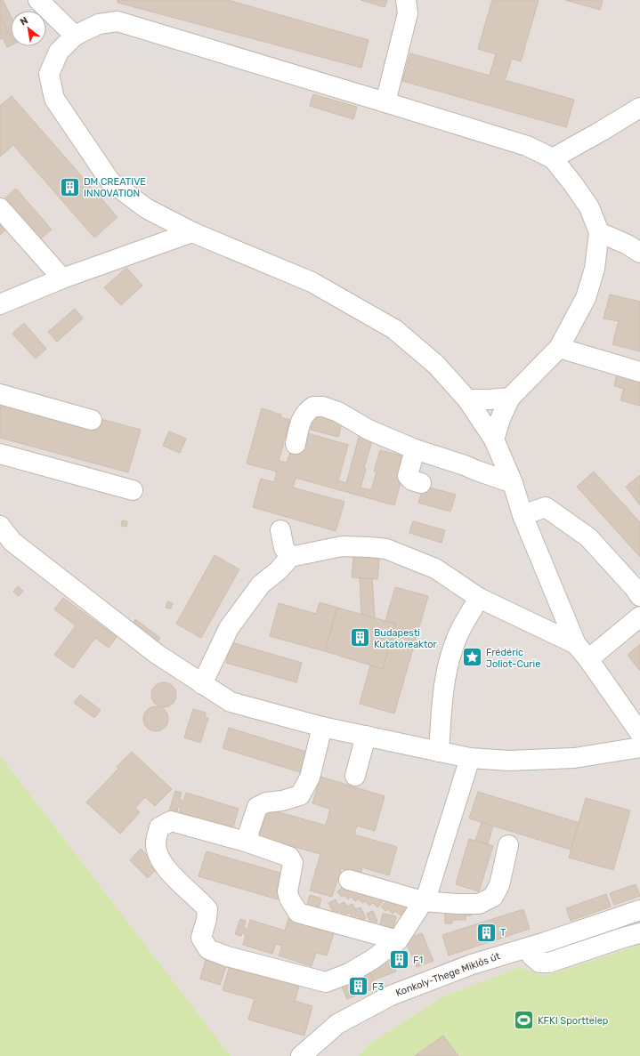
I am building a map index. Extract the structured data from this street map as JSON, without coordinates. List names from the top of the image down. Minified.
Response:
{"streets":{"street":["Konkoly-Thege Miklós út"]},"places":{"building":["DM CREATIVE INNOVATION","Budapesti Kutatóreaktor","T","F1","F3"],"place":["Frédéric Joliot-Curie"],"sports":["KFKI Sporttelep"]},"north":"top left"}
